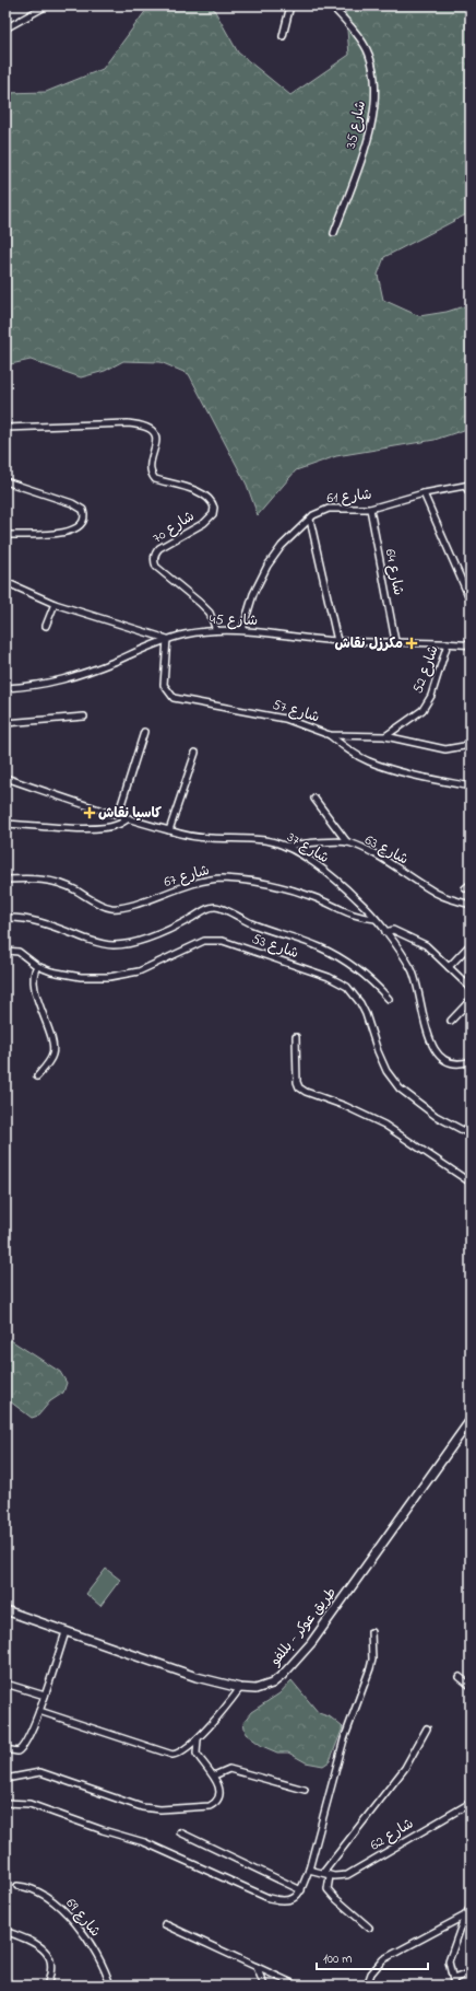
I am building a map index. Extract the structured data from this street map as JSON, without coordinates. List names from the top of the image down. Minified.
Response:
{"streets":{"street":["شارع 35","شارع 61","شارع 70","شارع 64","شارع 45","شارع 52","شارع 57","شارع 37","شارع 63","شارع 67","شارع 53","طريق عوكر - بللفو","شارع 62","شارع 69"]},"crossings":[["شارع 61","شارع 64"],["شارع 61","شارع 45"],["شارع 70","شارع 45"],["شارع 64","شارع 45"],["شارع 45","شارع 52"],["شارع 45","شارع 57"],["شارع 52","شارع 57"],["شارع 37","شارع 63"],["شارع 37","شارع 67"]],"places":{"health":["مكرزل نقاش","كاسيا نقاش"]},"scale_bar":"100 m"}
